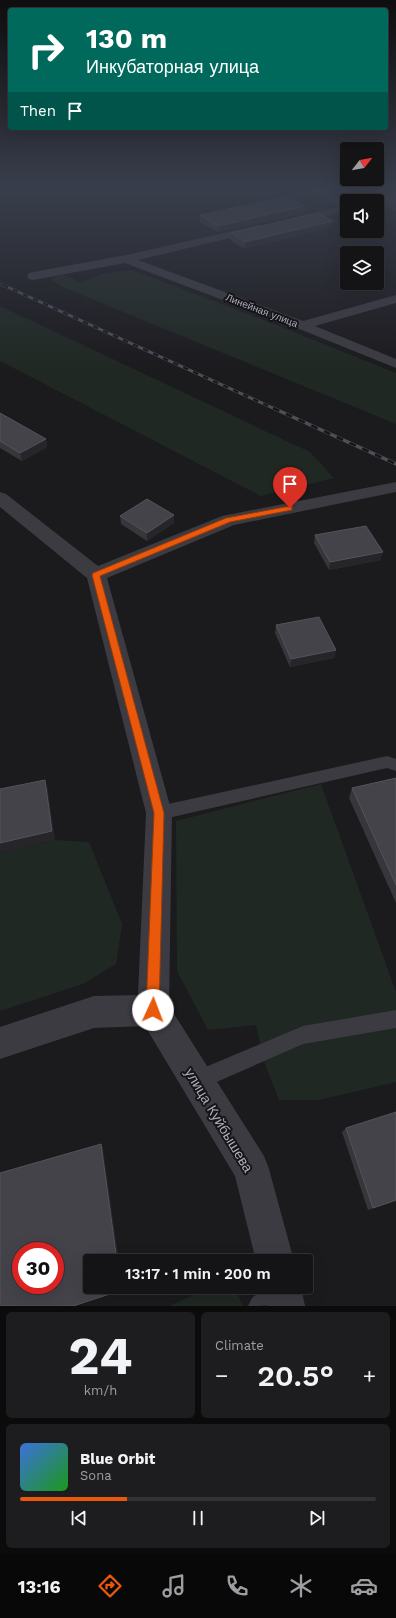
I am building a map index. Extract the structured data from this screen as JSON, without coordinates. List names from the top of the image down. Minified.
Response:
{"streets":{"street":["Линейная улица","улица Куйбышева"]},"north":"top right","page":{"turn":["130 m","Инкубаторная улица"],"then":"Then","limit":"30","trip":"13:17 · 1 min · 200 m","tile":[["24","km/h"],"Climate"],"heat":["−","20.5°","+"],"song":["Blue Orbit","Sona"],"tabs":"13:16"}}
